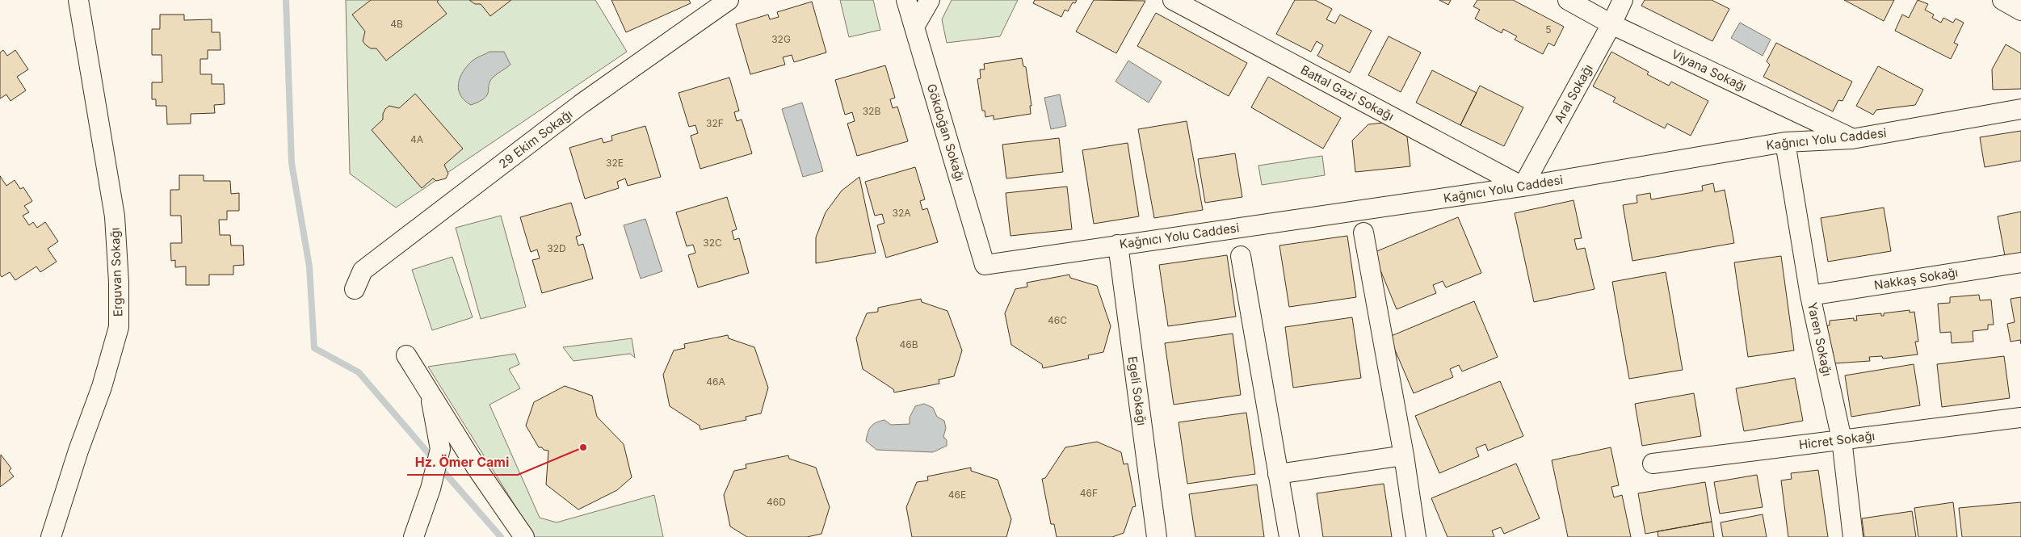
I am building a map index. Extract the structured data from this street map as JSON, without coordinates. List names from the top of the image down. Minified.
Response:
{"streets":{"street":["Viyana Sokağı","Battal Gazi Sokağı","Aral Sokağı","Gökdoğan Sokağı","29 Ekim Sokağı","Kağnıcı Yolu Caddesi","Erguvan Sokağı","Nakkaş Sokağı","Yaren Sokağı","Egeli Sokağı","Hicret Sokağı"]},"crossings":[["Viyana Sokağı","Aral Sokağı"],["Viyana Sokağı","Kağnıcı Yolu Caddesi"],["Battal Gazi Sokağı","Aral Sokağı"],["Battal Gazi Sokağı","Kağnıcı Yolu Caddesi"],["Aral Sokağı","Kağnıcı Yolu Caddesi"],["Gökdoğan Sokağı","Kağnıcı Yolu Caddesi"],["Kağnıcı Yolu Caddesi","Yaren Sokağı"],["Kağnıcı Yolu Caddesi","Egeli Sokağı"],["Nakkaş Sokağı","Yaren Sokağı"],["Yaren Sokağı","Hicret Sokağı"]],"places":["Hz. Ömer Cami"],"house_numbers":["4B","5","32G","32B","32F","4A","32E","32A","32C","32D","46C","46B","46A","46F","46E","46D"]}
